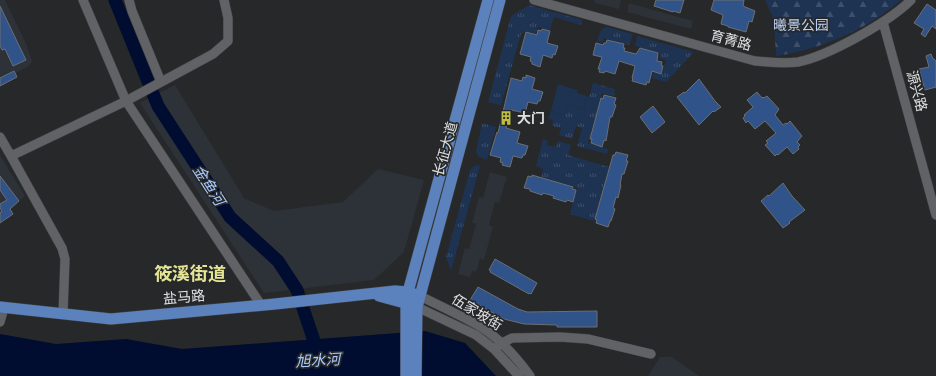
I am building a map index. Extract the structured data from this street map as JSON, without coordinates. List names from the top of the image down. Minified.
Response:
{"streets":{"main road":["长征大道","盐马路"],"street":["育菁路","源兴路","伍家坡街"]},"crossings":[["育菁路","源兴路"],["长征大道","盐马路"],["长征大道","伍家坡街"],["盐马路","伍家坡街"]],"districts":["筱溪街道"],"water":["金鱼河","旭水河"],"parks":["曦景公园"],"places":{"building":["大门"]}}
